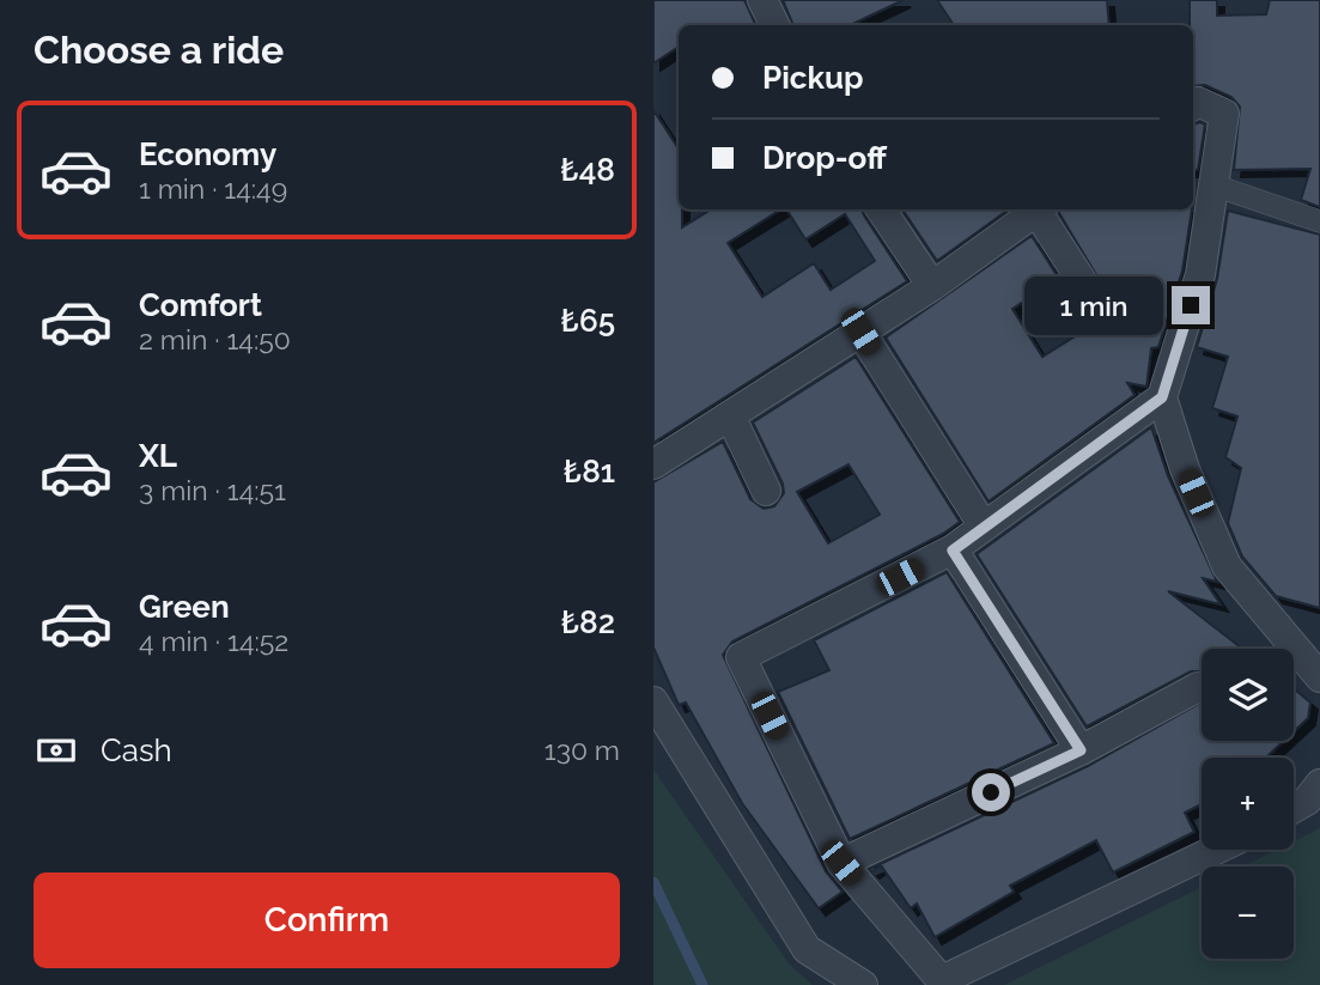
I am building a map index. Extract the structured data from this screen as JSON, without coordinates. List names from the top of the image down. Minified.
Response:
{"page":{"heading":"Choose a ride","banner":["Pickup","Drop-off"],"list":[{"name":"Economy","note":"1 min · 14:49","value":"₺48"},{"name":"Comfort","note":"2 min · 14:50","value":"₺65"},{"name":"XL","note":"3 min · 14:51","value":"₺81"},{"name":"Green","note":"4 min · 14:52","value":"₺82"}],"bubble":"1 min","map_buttons":["+","−"],"pay":["Cash","130 m"],"buttons":"Confirm"}}
